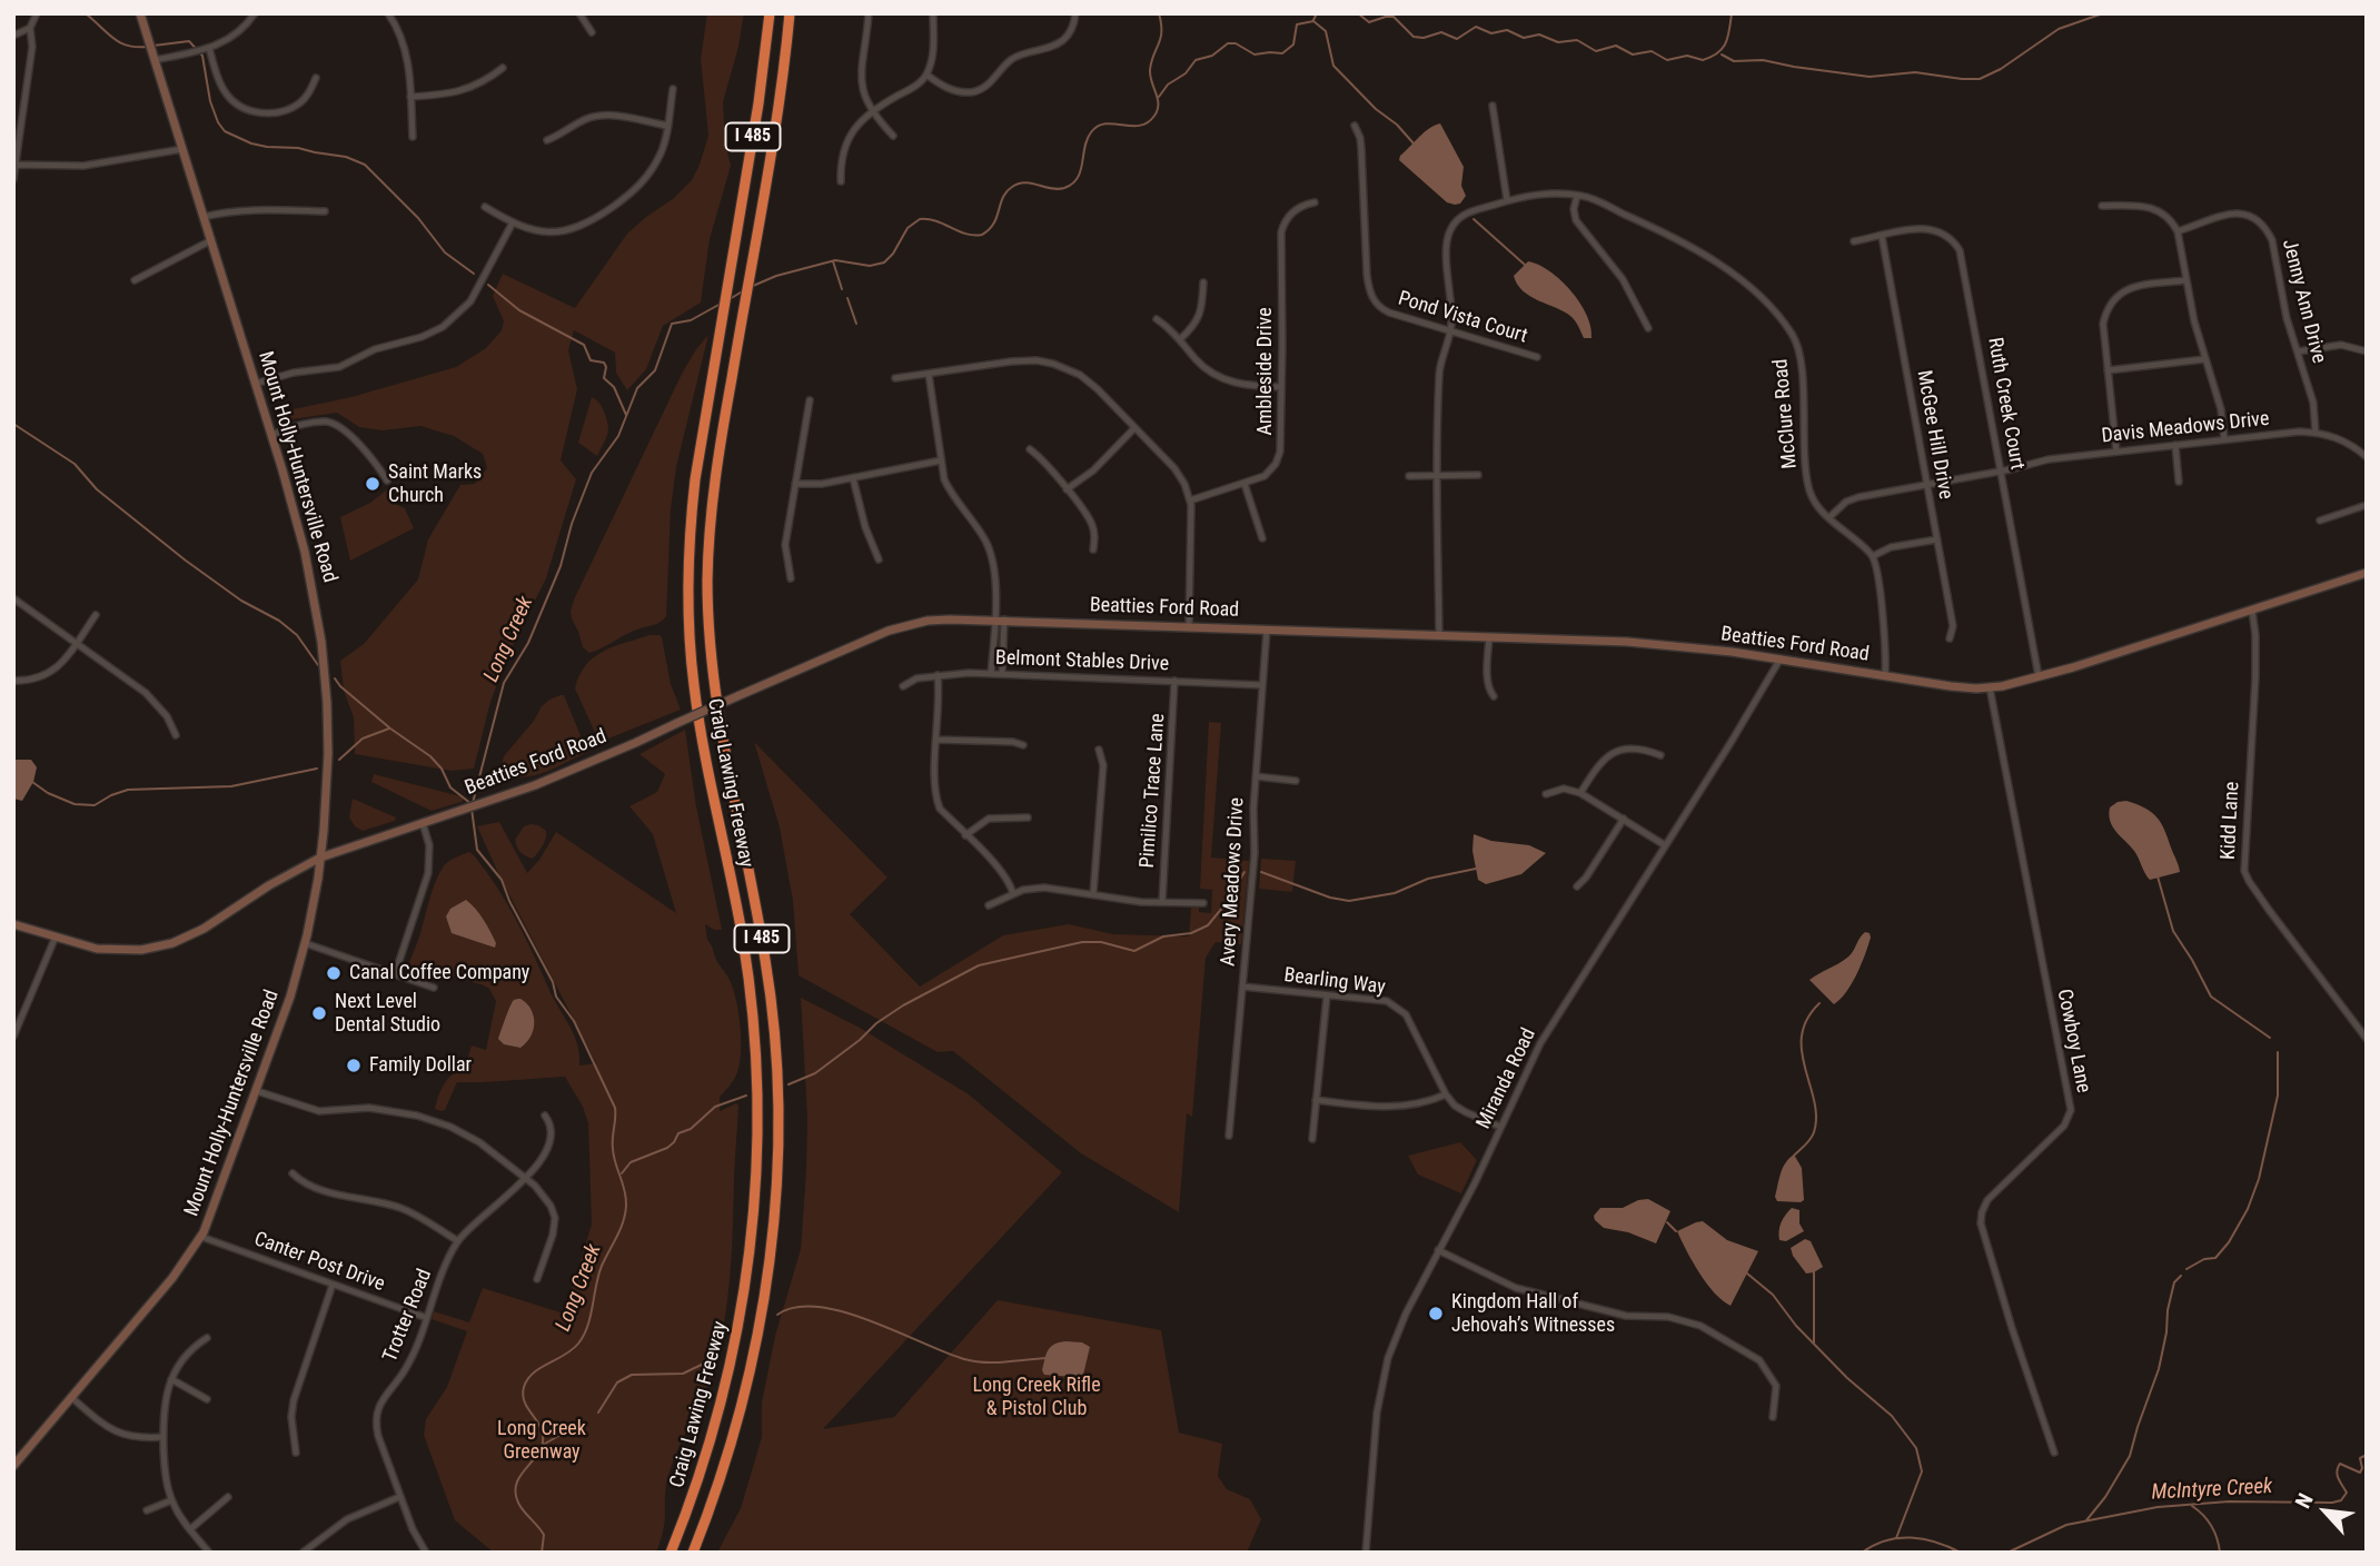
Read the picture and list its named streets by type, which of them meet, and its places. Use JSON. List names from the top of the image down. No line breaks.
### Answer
{"streets":{"highway":["I 485","Craig Lawing Freeway"],"main road":["Mount Holly-Huntersville Road","Beatties Ford Road"],"street":["Jenny Ann Drive","Pond Vista Court","Ambleside Drive","Ruth Creek Court","McClure Road","Davis Meadows Drive","McGee Hill Drive","Belmont Stables Drive","Pimilico Trace Lane","Kidd Lane","Avery Meadows Drive","Bearling Way","Cowboy Lane","Miranda Road","Canter Post Drive","Trotter Road"]},"crossings":[["Jenny Ann Drive","Davis Meadows Drive"],["Pond Vista Court","McClure Road"],["Ruth Creek Court","Davis Meadows Drive"],["Ruth Creek Court","McGee Hill Drive"],["Ruth Creek Court","Beatties Ford Road"],["McClure Road","Davis Meadows Drive"],["McClure Road","Beatties Ford Road"],["Davis Meadows Drive","McGee Hill Drive"],["Mount Holly-Huntersville Road","Beatties Ford Road"],["Mount Holly-Huntersville Road","Canter Post Drive"],["Beatties Ford Road","Kidd Lane"],["Beatties Ford Road","Avery Meadows Drive"],["Beatties Ford Road","Cowboy Lane"],["Beatties Ford Road","Miranda Road"],["Belmont Stables Drive","Pimilico Trace Lane"],["Belmont Stables Drive","Avery Meadows Drive"],["Avery Meadows Drive","Bearling Way"],["Bearling Way","Miranda Road"],["Canter Post Drive","Trotter Road"]],"water":["Long Creek","McIntyre Creek"],"parks":["Long Creek Rifle & Pistol Club","Long Creek Greenway"],"places":["Saint Marks Church","Canal Coffee Company","Next Level Dental Studio","Family Dollar","Kingdom Hall of Jehovah’s Witnesses"],"north":"top left"}
